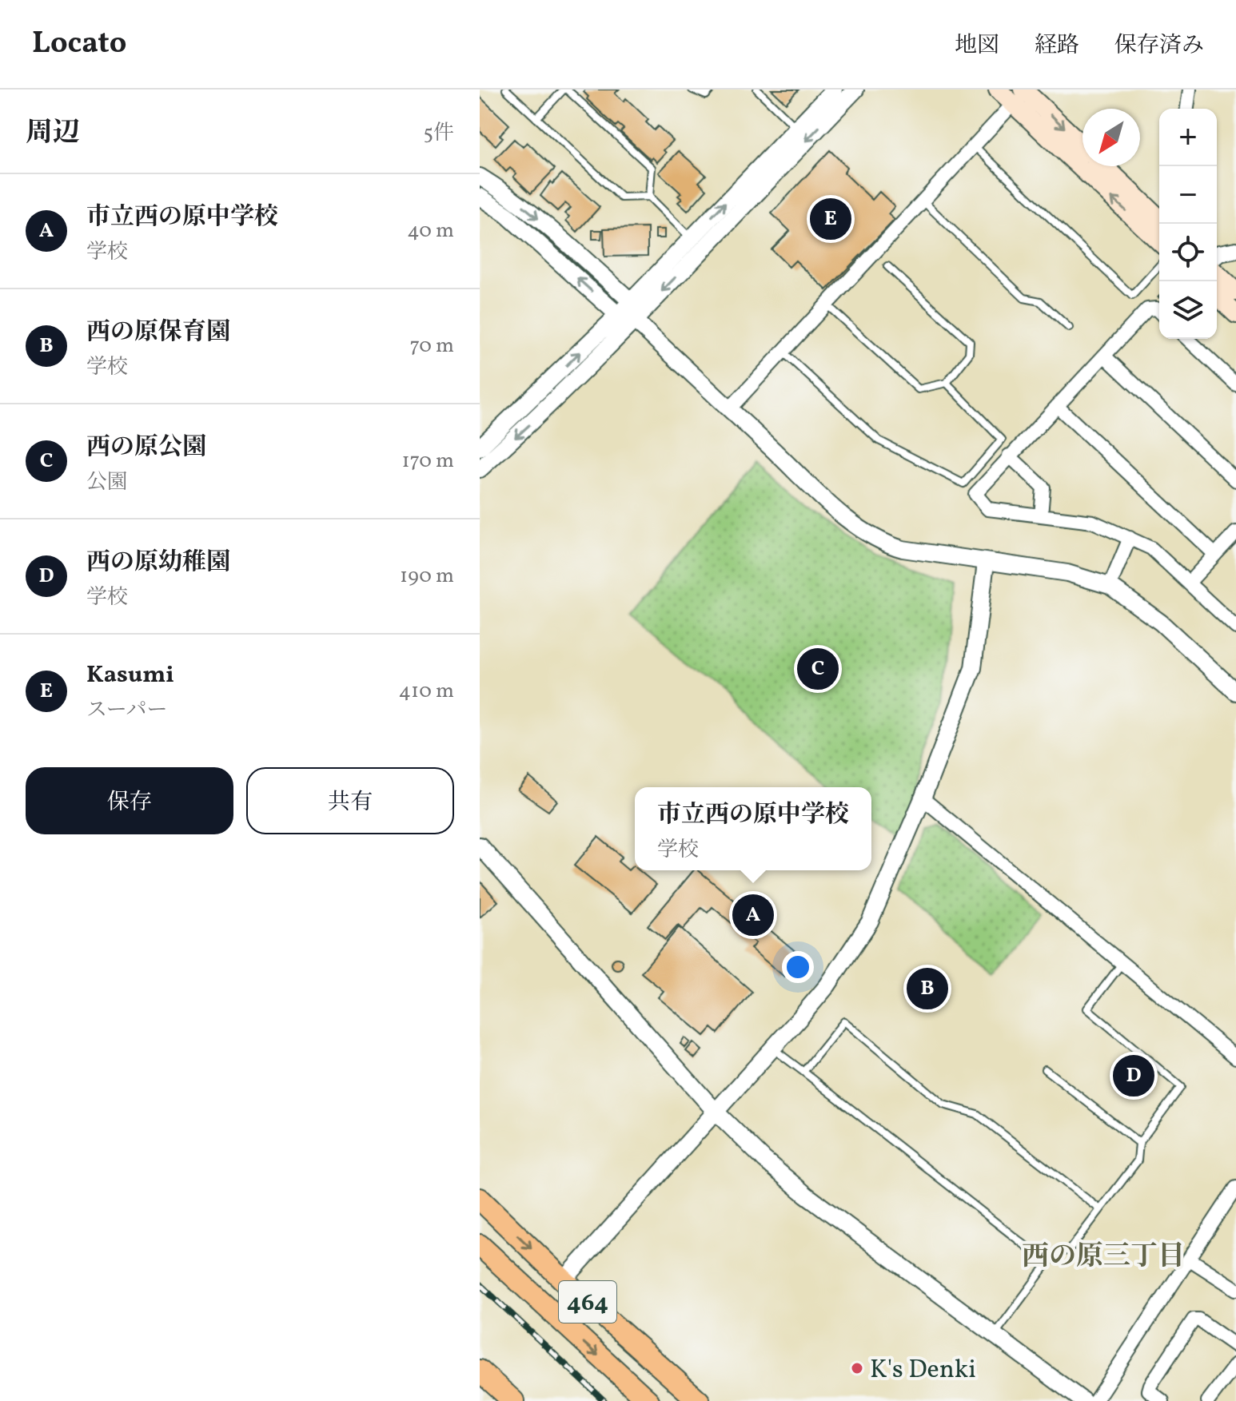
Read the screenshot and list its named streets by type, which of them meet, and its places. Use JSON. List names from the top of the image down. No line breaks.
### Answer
{"streets":{"highway":["464"]},"districts":["西の原三丁目"],"places":["K's Denki"],"north":"bottom left","page":{"header":"Locato","nav":["地図","経路","保存済み"],"heading":["周辺","5件"],"map_buttons":["+","−"],"list":[{"mark":"A","name":"市立西の原中学校","note":"学校","value":"40 m"},{"mark":"B","name":"西の原保育園","note":"学校","value":"70 m"},{"mark":"C","name":"西の原公園","note":"公園","value":"170 m"},{"mark":"D","name":"西の原幼稚園","note":"学校","value":"190 m"},{"mark":"E","name":"Kasumi","note":"スーパー","value":"410 m"}],"pins":["E","C","A","B","D"],"buttons":["保存","共有"],"popup":["市立西の原中学校","学校"]}}
